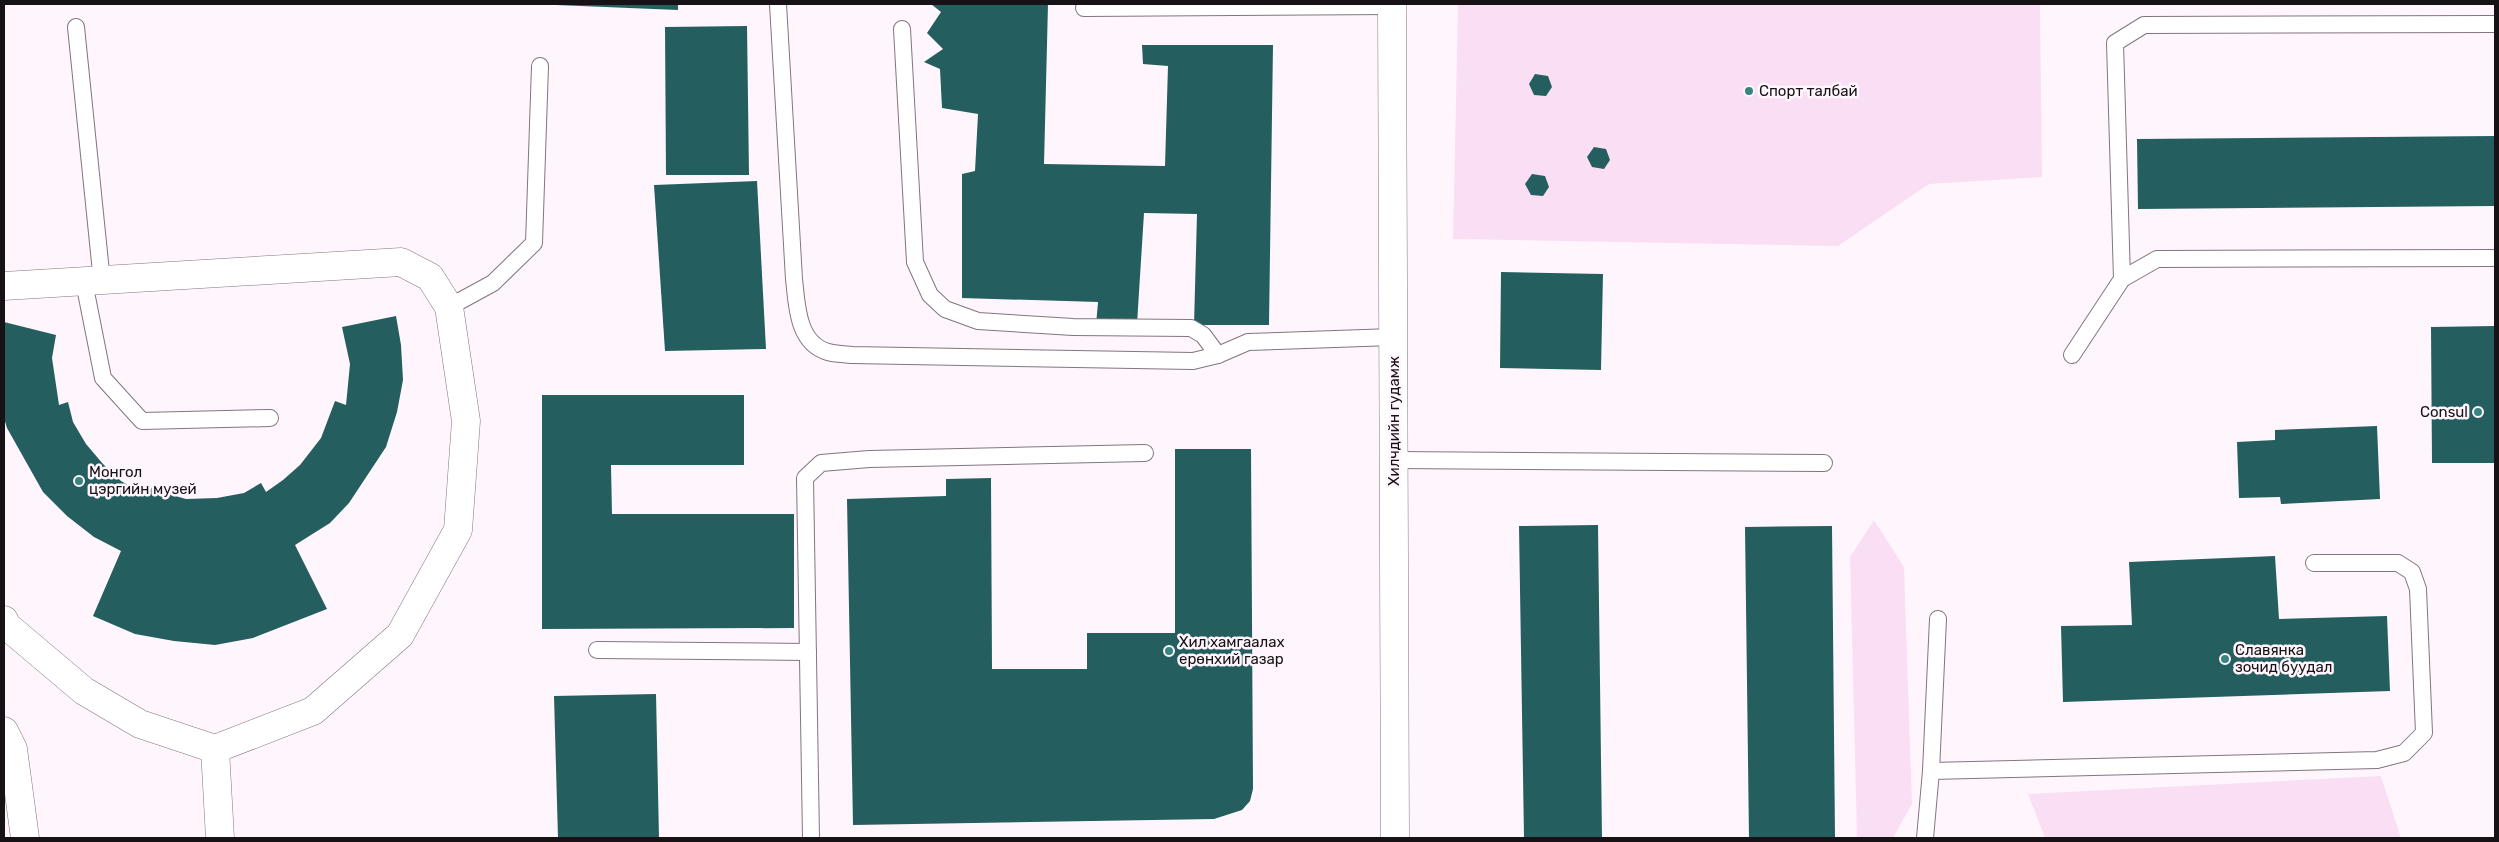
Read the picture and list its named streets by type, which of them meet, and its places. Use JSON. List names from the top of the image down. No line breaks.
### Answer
{"streets":{"street":["Хилчдийн гудамж"]},"places":["Спорт талбай","Consul","Монгол цэргийн музей","Хил хамгаалах ерөнхий газар","Славянка зочид буудал"]}
